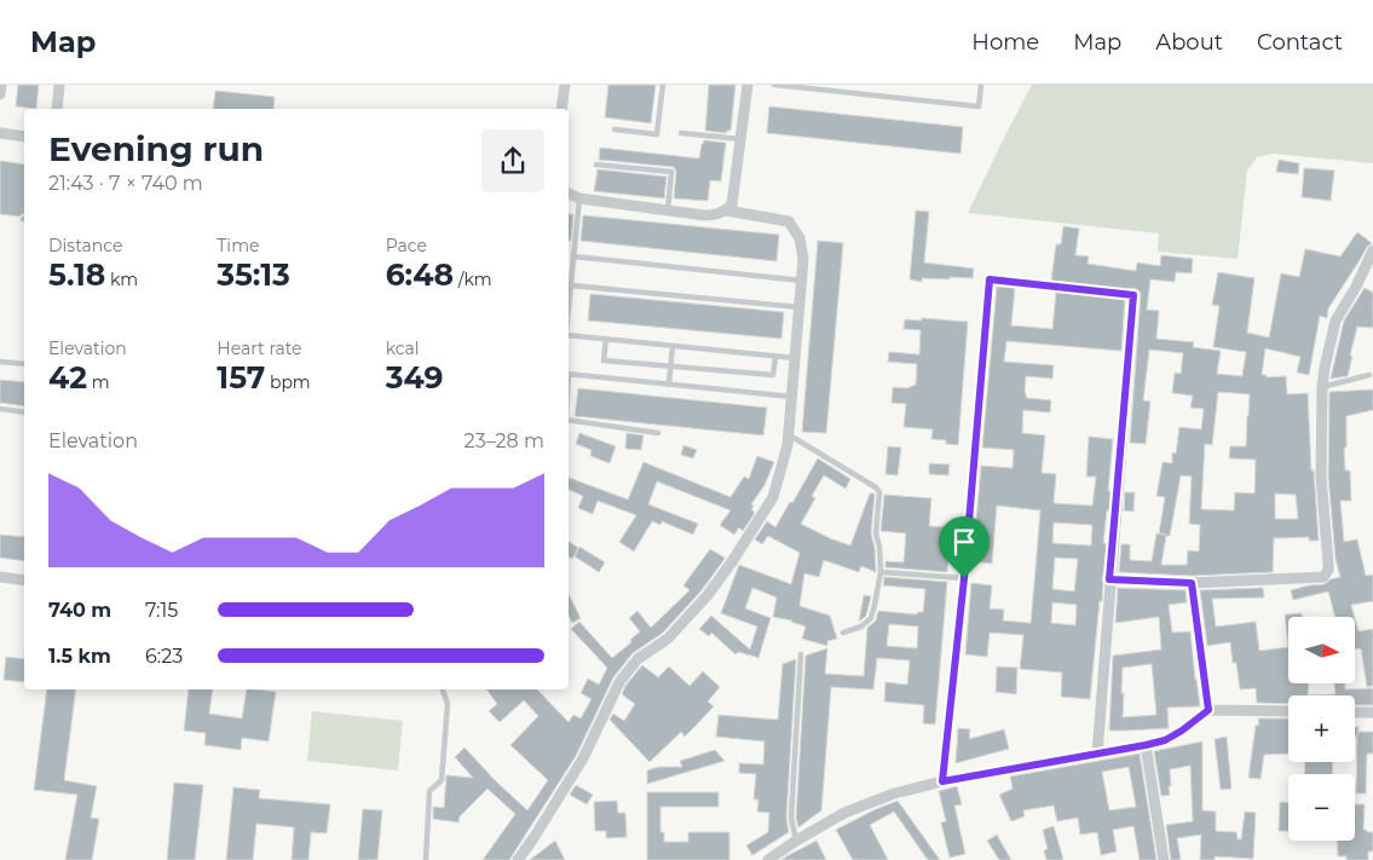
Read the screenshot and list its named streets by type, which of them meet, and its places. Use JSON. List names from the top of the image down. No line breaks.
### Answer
{"north":"right","page":{"header":"Map","nav":["Home","Map","About","Contact"],"heading":["Evening run","21:43 · 7 × 740 m"],"stats":[["Distance","5.18 km"],["Time","35:13"],["Pace","6:48 /km"],["Elevation","42 m"],["Heart rate","157 bpm"],["kcal","349"]],"chart":["Elevation","23–28 m"],"list":[{"name":"740 m","note":"7:15"},{"name":"1.5 km","note":"6:23"}],"map_buttons":["+","−"]}}
